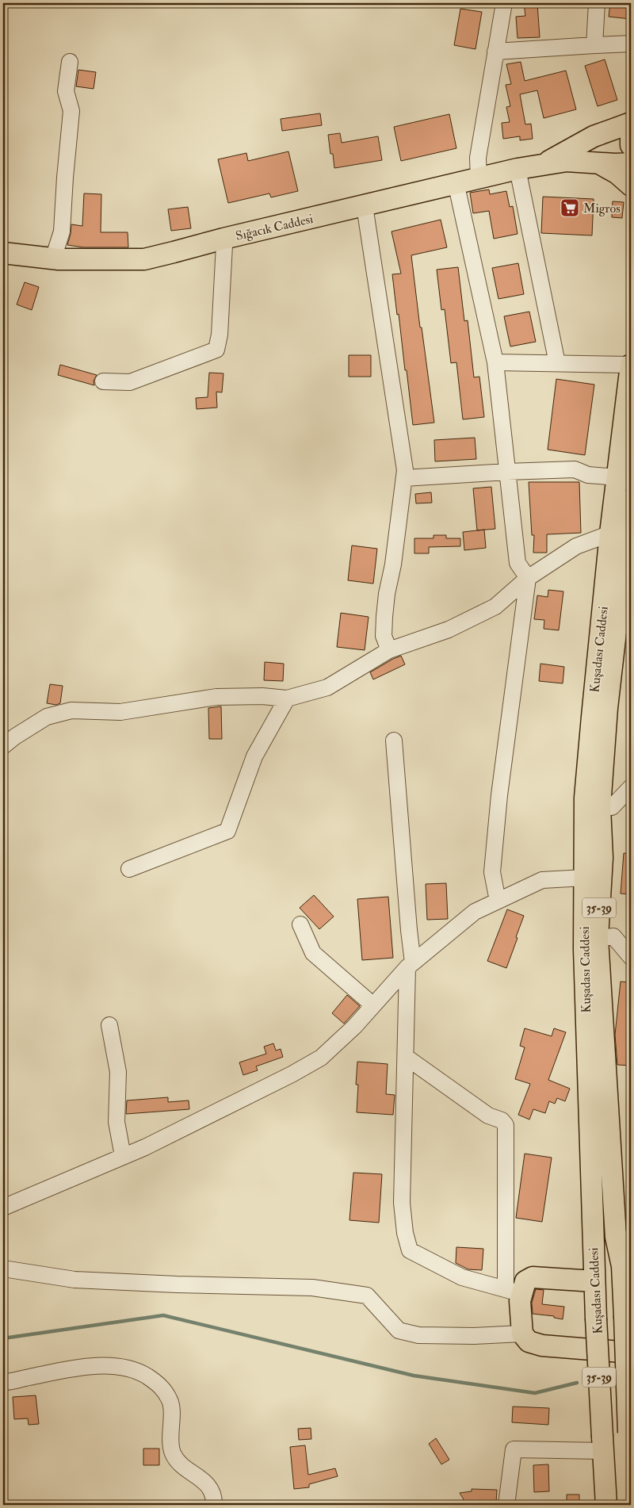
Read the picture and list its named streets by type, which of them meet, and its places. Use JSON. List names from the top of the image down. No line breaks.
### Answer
{"streets":{"main road":["Sığacık Caddesi","Kuşadası Caddesi","35-39"]},"places":{"supermarket":["Migros"]}}
